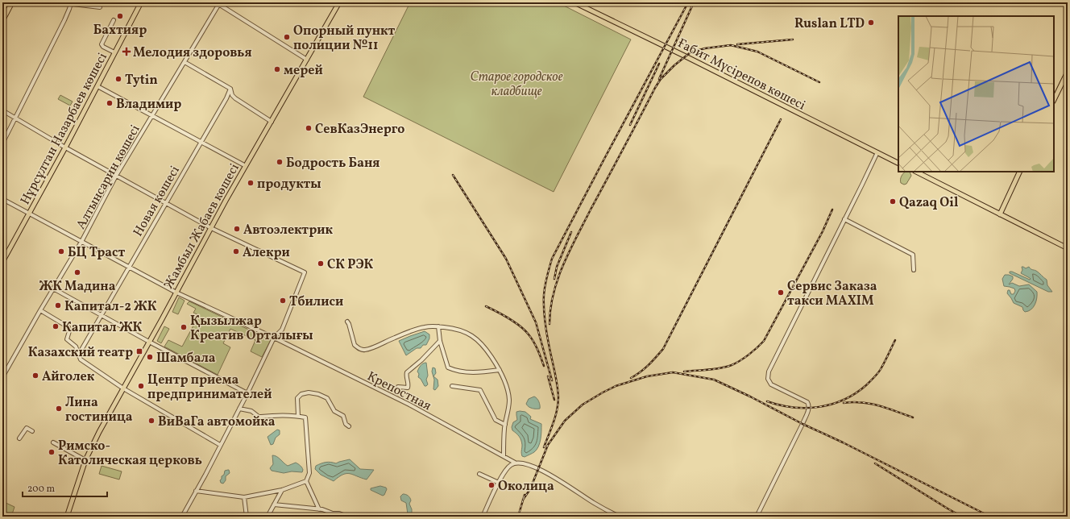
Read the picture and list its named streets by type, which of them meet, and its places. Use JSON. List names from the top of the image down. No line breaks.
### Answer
{"streets":{"main road":["Ғабит Мүсірепов көшесі","Нұрсұлтан Назарбаев көшесі","Жамбыл Жабаев көшесі"],"street":["Алтынсарин көшесі","Новая көшесі","Крепостная"]},"crossings":[["Нұрсұлтан Назарбаев көшесі","Крепостная"],["Алтынсарин көшесі","Крепостная"],["Новая көшесі","Крепостная"],["Жамбыл Жабаев көшесі","Крепостная"]],"parks":["Старое городское кладбище"],"places":{"other":["Бахтияр","Ruslan LTD","Опорный пункт полиции №11","мерей","Tytin","Владимир","СевКазЭнерго","Бодрость Баня","продукты","Qazaq Oil","Автоэлектрик","БЦ Траст","Алекри","СК РЭК","ЖК Мадина","Сервис Заказа такси MAXIM","Тбилиси","Капитал-2 ЖК","Капитал ЖК","Қызылжар Креатив Орталығы","Шамбала","Айголек","Центр приема предпринимателей","Лина гостиница","ВиВаГа автомойка","Римско- Католическая церковь","Околица"],"health":["Мелодия здоровья"],"transit":["Казахский театр"]},"scale_bar":"200 m"}
